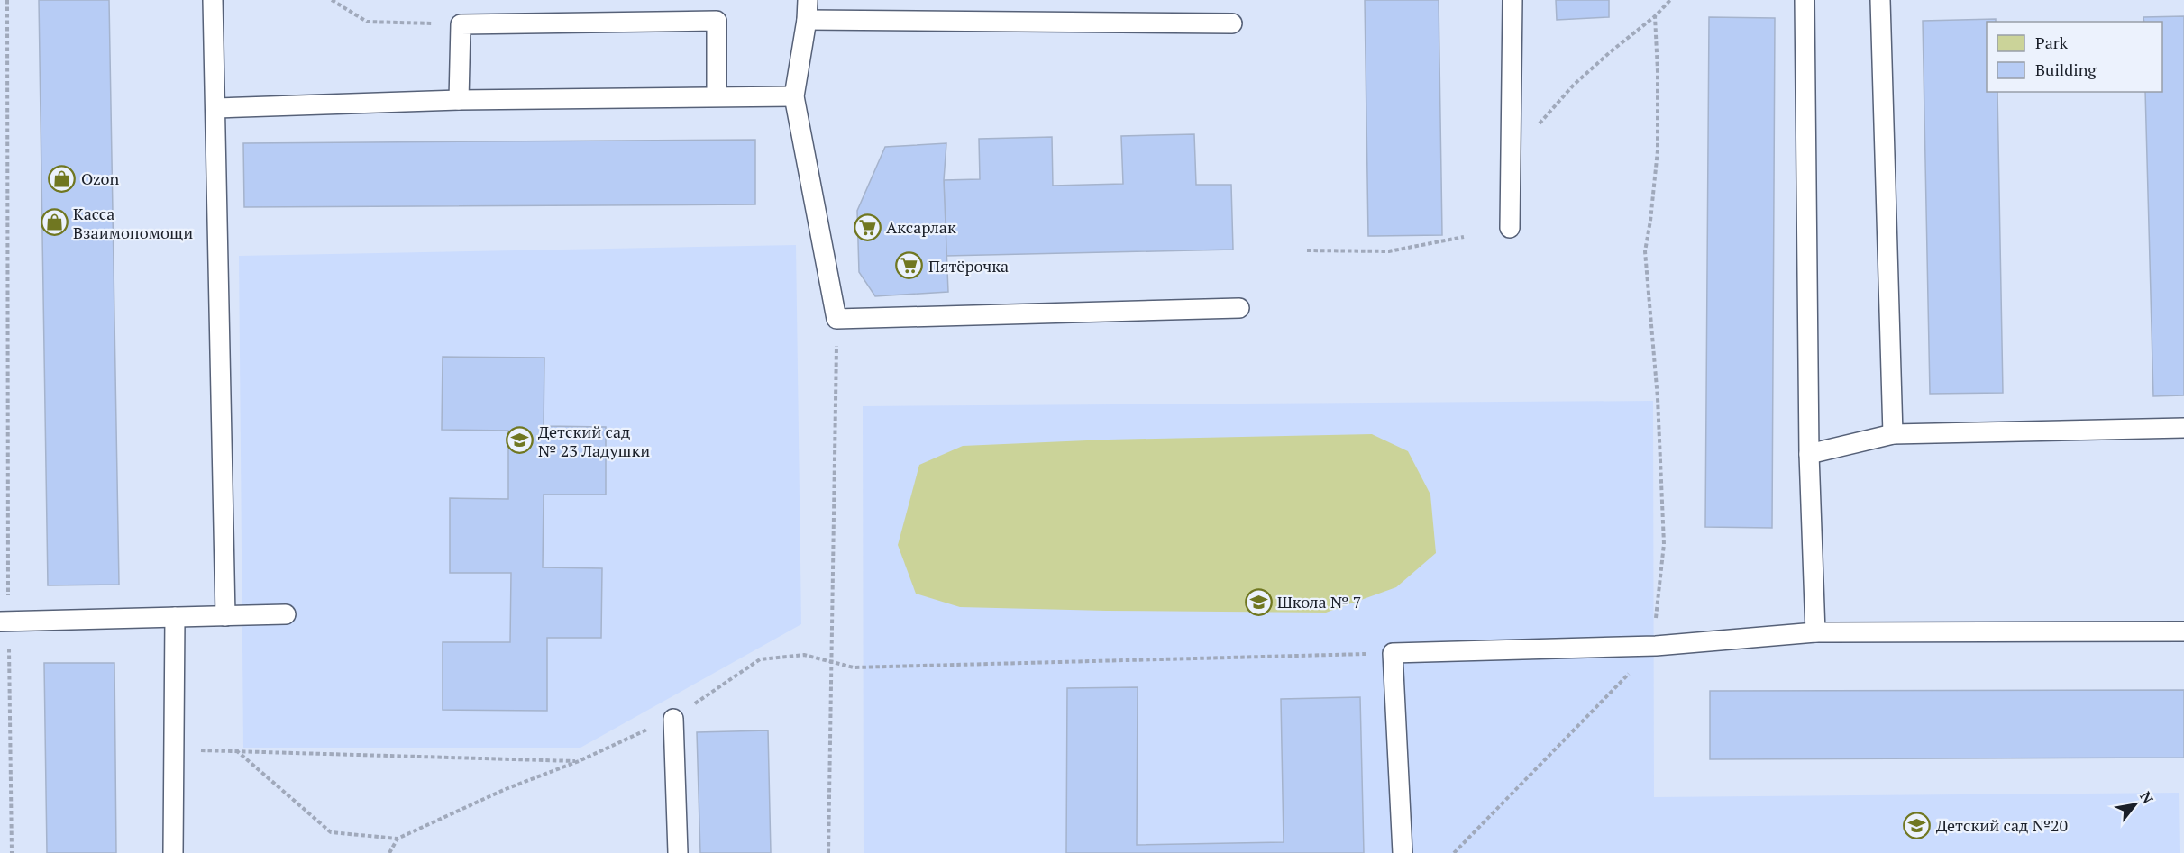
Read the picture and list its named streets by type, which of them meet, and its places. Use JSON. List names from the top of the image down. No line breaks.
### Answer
{"places":{"shop":["Ozon","Касса Взаимопомощи"],"supermarket":["Аксарлак","Пятёрочка"],"school or university":["Детский сад № 23 Ладушки","Школа № 7","Детский сад №20"]},"legend":["Park","Building"],"north":"top right"}
